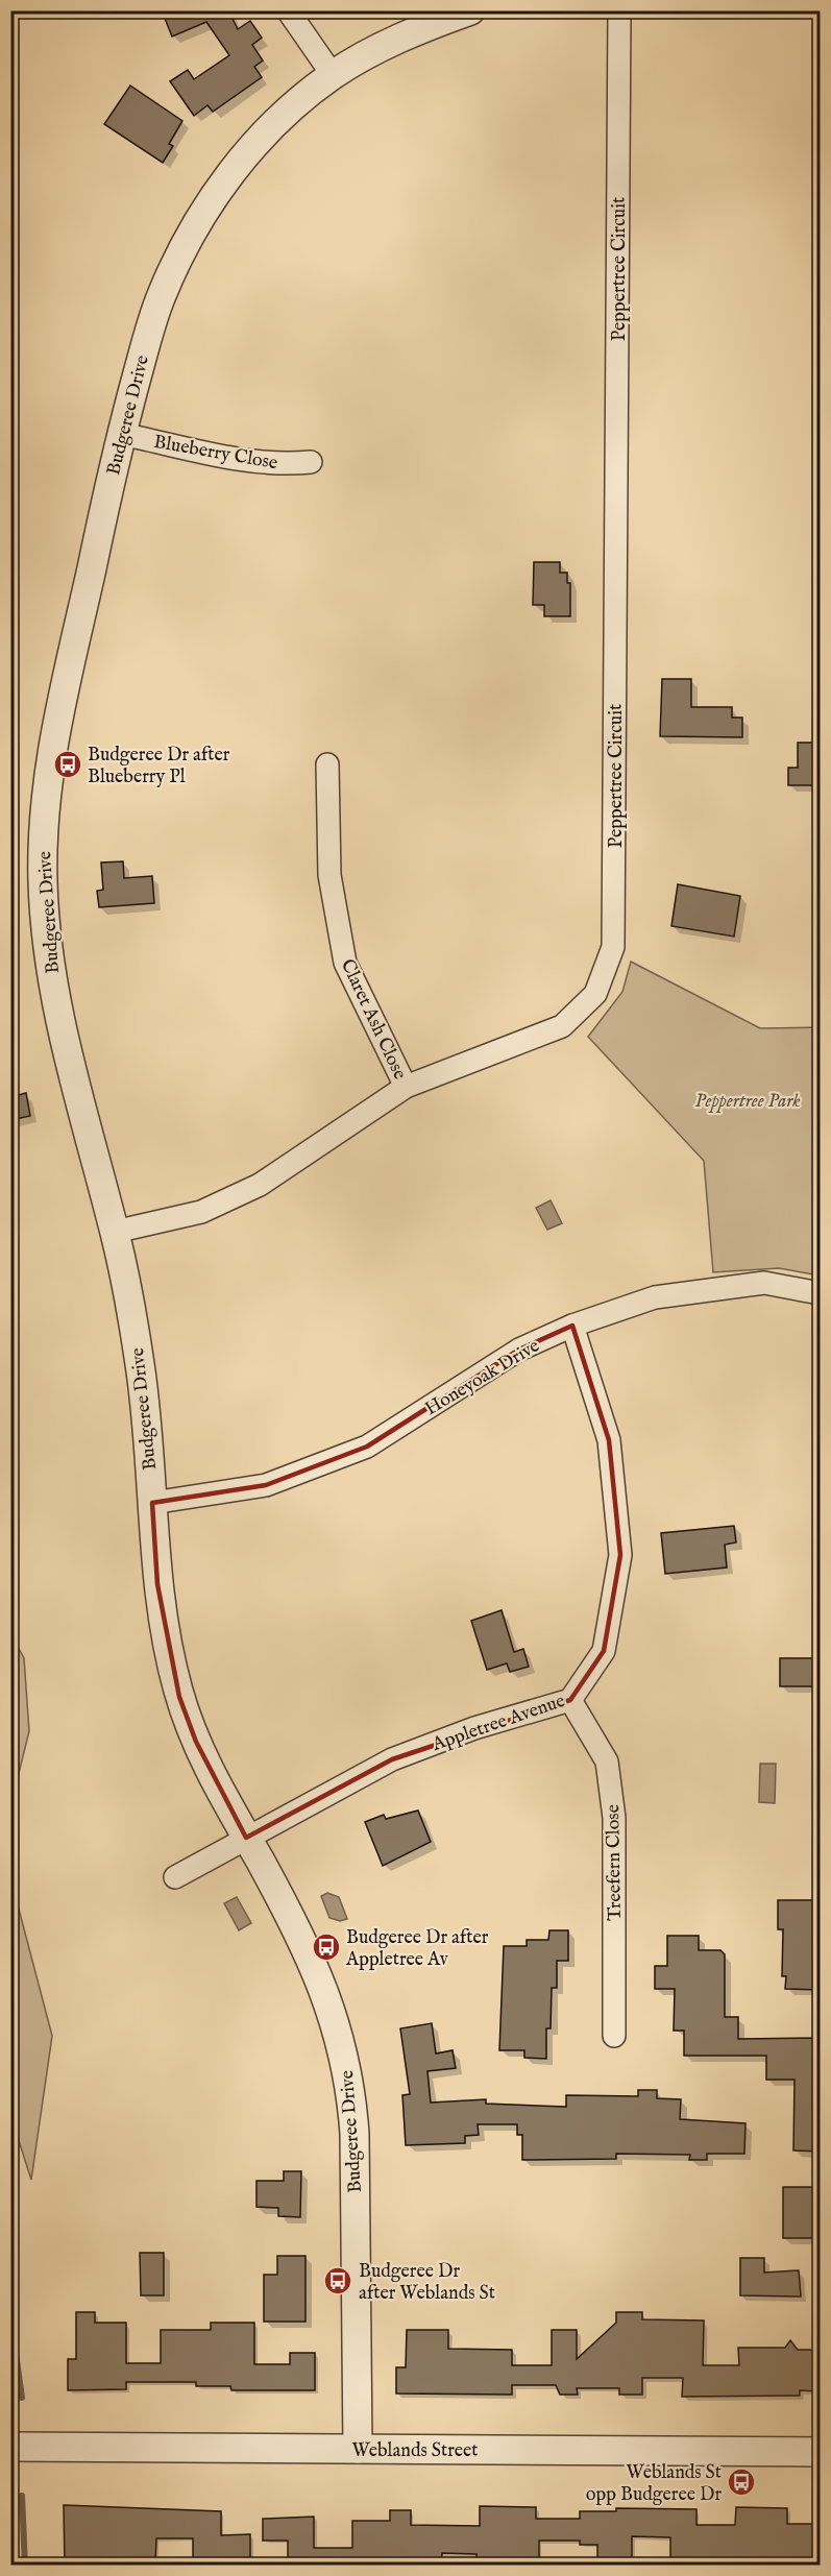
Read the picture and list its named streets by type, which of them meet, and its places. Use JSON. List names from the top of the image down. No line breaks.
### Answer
{"streets":{"street":["Peppertree Circuit","Budgeree Drive","Blueberry Close","Claret Ash Close","Honeyoak Drive","Appletree Avenue","Treefern Close","Weblands Street"]},"crossings":[["Peppertree Circuit","Budgeree Drive"],["Peppertree Circuit","Claret Ash Close"],["Budgeree Drive","Blueberry Close"],["Budgeree Drive","Honeyoak Drive"],["Budgeree Drive","Appletree Avenue"],["Budgeree Drive","Weblands Street"],["Honeyoak Drive","Appletree Avenue"],["Appletree Avenue","Treefern Close"]],"parks":["Peppertree Park"],"places":{"bus stop":["Budgeree Dr after Blueberry Pl","Budgeree Dr after Appletree Av","Budgeree Dr after Weblands St","Weblands St opp Budgeree Dr"]}}
